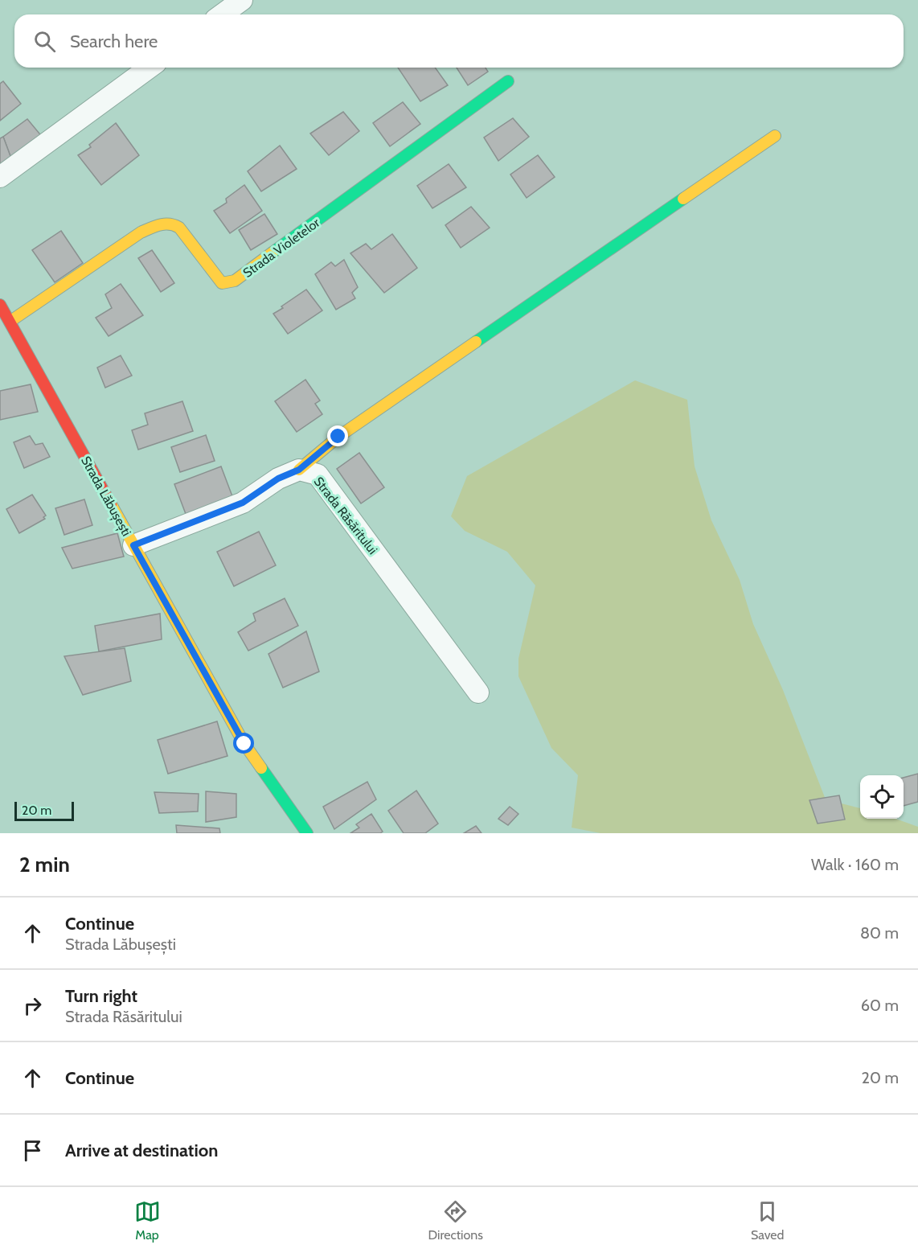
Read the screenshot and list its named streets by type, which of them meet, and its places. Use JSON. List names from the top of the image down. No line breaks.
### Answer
{"streets":{"street":["Strada Violetelor","Strada Lăbușești","Strada Răsăritului"]},"crossings":[["Strada Violetelor","Strada Lăbușești"],["Strada Lăbușești","Strada Răsăritului"]],"scale_bar":"20 m","page":{"search":"Search here","scale":"20 m","heading":["2 min","Walk · 160 m"],"list":[["Continue","Strada Lăbușești","80 m"],["Turn right","Strada Răsăritului","60 m"],["Continue","20 m"],"Arrive at destination"],"nav":["Map","Directions","Saved"]}}
